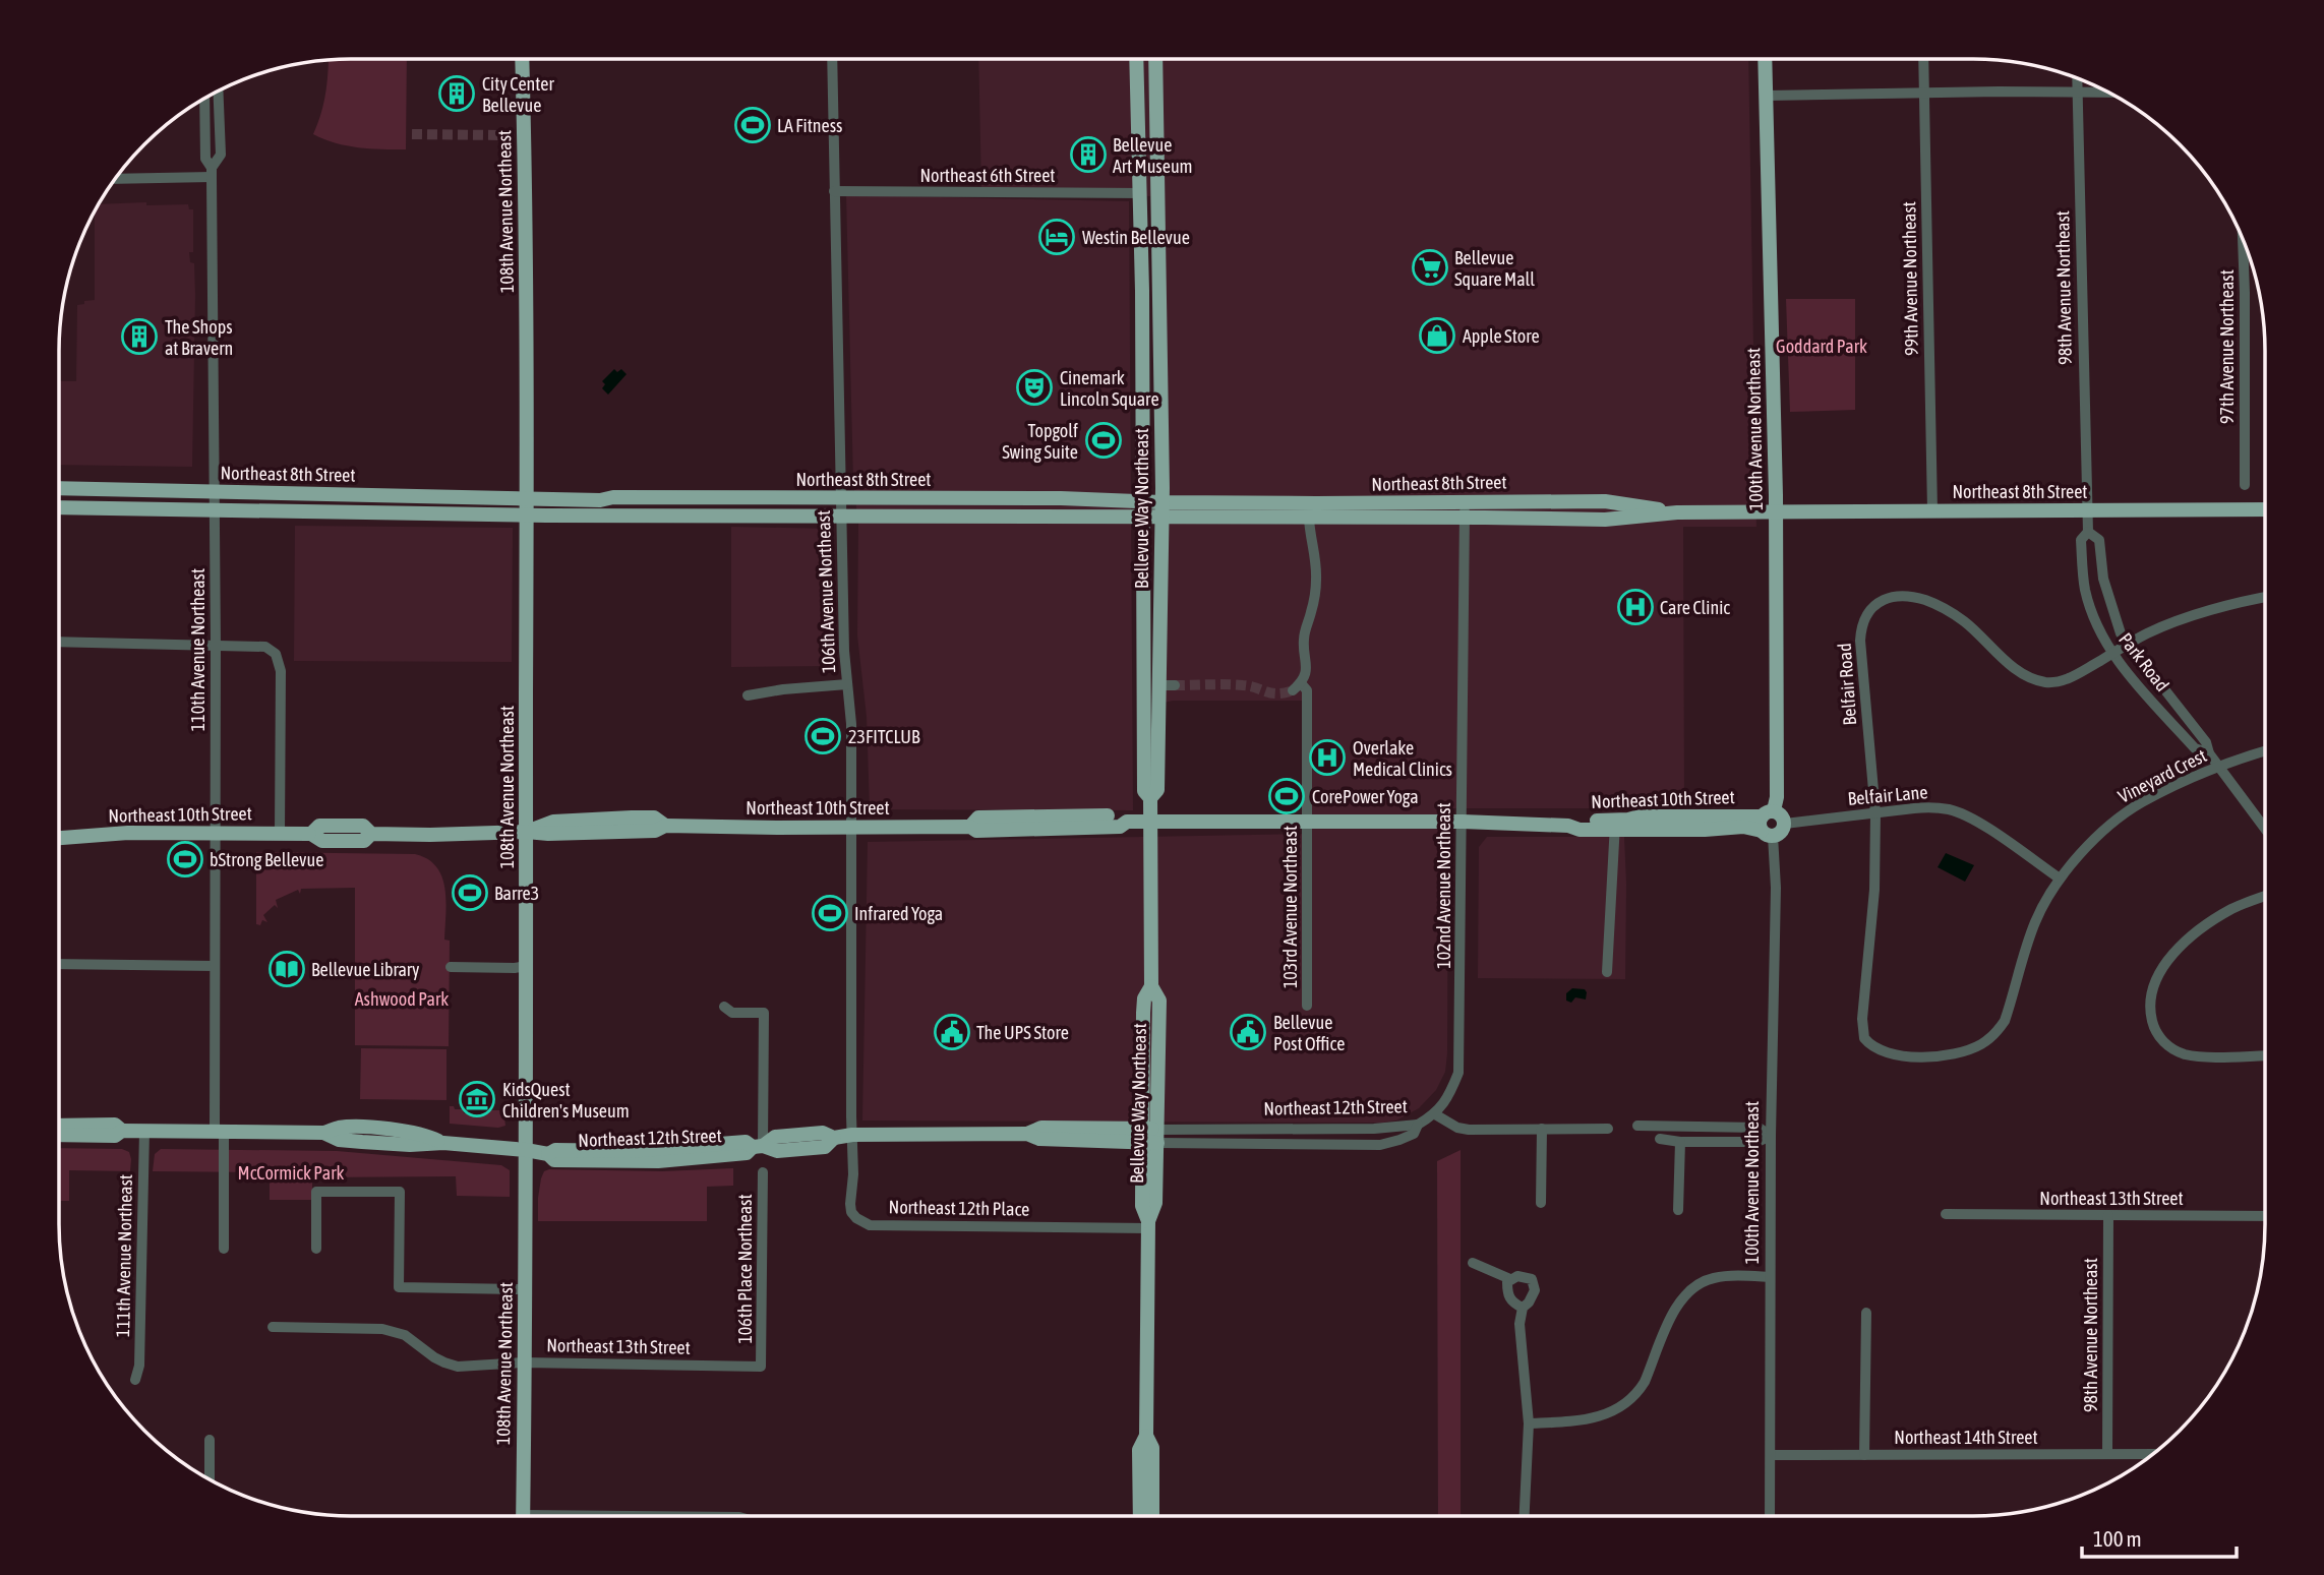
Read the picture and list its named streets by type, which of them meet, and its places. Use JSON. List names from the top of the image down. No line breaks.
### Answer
{"streets":{"main road":["108th Avenue Northeast","100th Avenue Northeast","Northeast 8th Street","Bellevue Way Northeast","Northeast 10th Street","Northeast 12th Street"],"street":["Northeast 6th Street","99th Avenue Northeast","98th Avenue Northeast","97th Avenue Northeast","106th Avenue Northeast","110th Avenue Northeast","Park Road","Belfair Road","Vineyard Crest","Belfair Lane","102nd Avenue Northeast","103rd Avenue Northeast","Northeast 13th Street","Northeast 12th Place","111th Avenue Northeast","106th Place Northeast","Northeast 14th Street"]},"crossings":[["Northeast 6th Street","Bellevue Way Northeast"],["Northeast 6th Street","106th Avenue Northeast"],["108th Avenue Northeast","Northeast 8th Street"],["108th Avenue Northeast","Northeast 10th Street"],["108th Avenue Northeast","Northeast 12th Street"],["108th Avenue Northeast","Northeast 13th Street"],["99th Avenue Northeast","Northeast 8th Street"],["98th Avenue Northeast","Northeast 8th Street"],["98th Avenue Northeast","Park Road"],["98th Avenue Northeast","Northeast 13th Street"],["98th Avenue Northeast","Northeast 14th Street"],["100th Avenue Northeast","Northeast 8th Street"],["100th Avenue Northeast","Northeast 10th Street"],["100th Avenue Northeast","Northeast 14th Street"],["Northeast 8th Street","Bellevue Way Northeast"],["Northeast 8th Street","106th Avenue Northeast"],["Northeast 8th Street","110th Avenue Northeast"],["Northeast 8th Street","Park Road"],["Northeast 8th Street","102nd Avenue Northeast"],["Northeast 8th Street","103rd Avenue Northeast"],["Bellevue Way Northeast","Northeast 10th Street"],["Bellevue Way Northeast","Northeast 12th Street"],["Bellevue Way Northeast","Northeast 12th Place"],["106th Avenue Northeast","Northeast 10th Street"],["106th Avenue Northeast","Northeast 12th Street"],["106th Avenue Northeast","Northeast 12th Place"],["110th Avenue Northeast","Northeast 10th Street"],["110th Avenue Northeast","Northeast 12th Street"],["Park Road","Belfair Road"],["Park Road","Vineyard Crest"],["Belfair Road","Vineyard Crest"],["Belfair Road","Belfair Lane"],["Vineyard Crest","Belfair Lane"],["Northeast 10th Street","102nd Avenue Northeast"],["Northeast 10th Street","103rd Avenue Northeast"],["102nd Avenue Northeast","Northeast 12th Street"],["Northeast 12th Street","Northeast 12th Place"],["Northeast 12th Street","111th Avenue Northeast"],["Northeast 13th Street","106th Place Northeast"]],"parks":["Goddard Park","Ashwood Park","McCormick Park"],"places":{"building":["City Center Bellevue","Bellevue Art Museum","The Shops at Bravern"],"sports":["LA Fitness","Topgolf Swing Suite","23FITCLUB","CorePower Yoga","bStrong Bellevue","Barre3","Infrared Yoga"],"hotel":["Westin Bellevue"],"supermarket":["Bellevue Square Mall"],"shop":["Apple Store"],"theatre":["Cinemark Lincoln Square"],"hospital":["Care Clinic","Overlake Medical Clinics"],"library":["Bellevue Library"],"public building":["The UPS Store","Bellevue Post Office"],"museum":["KidsQuest Children's Museum"]},"scale_bar":"100 m"}
